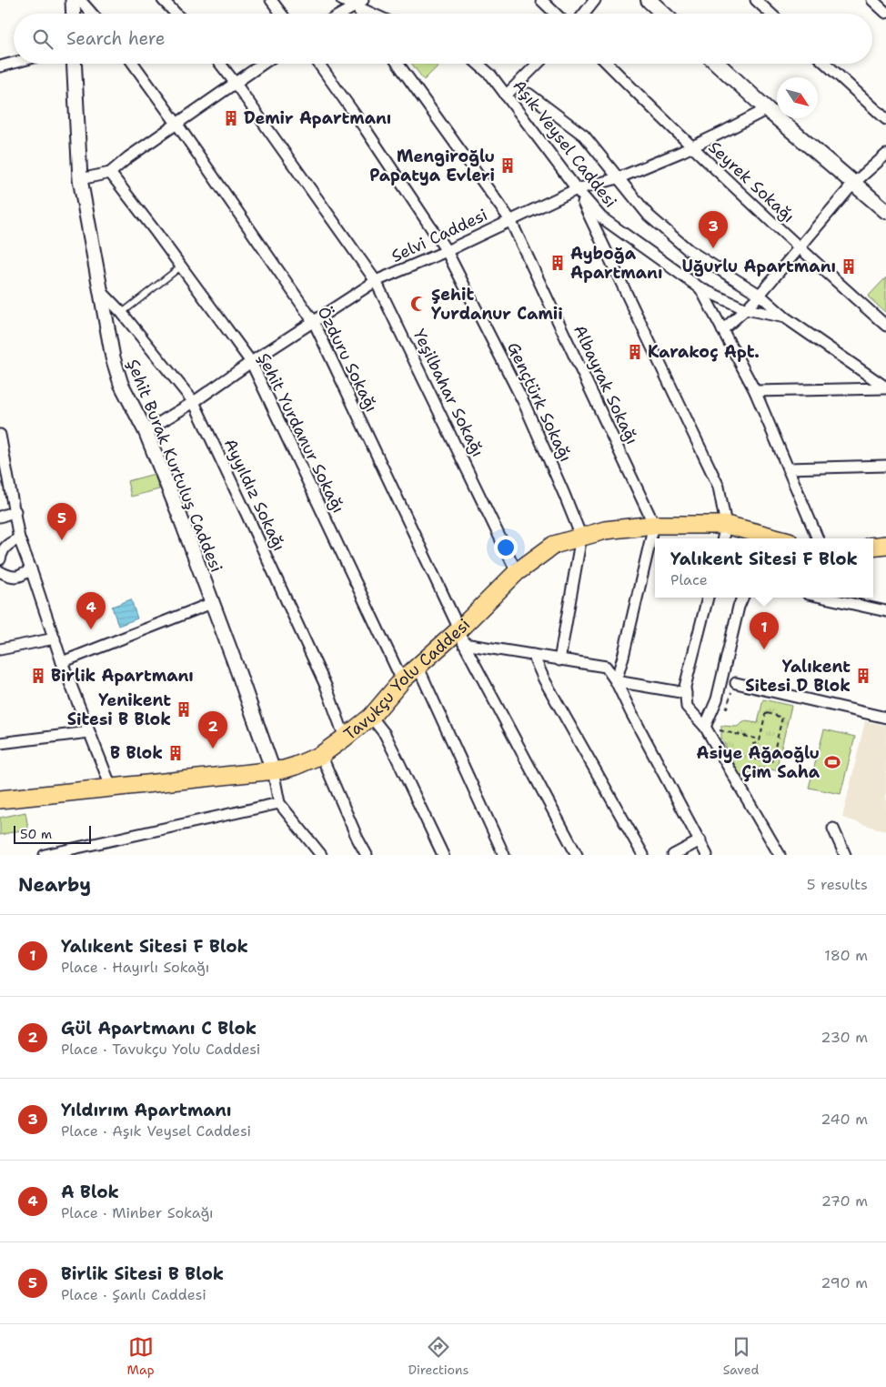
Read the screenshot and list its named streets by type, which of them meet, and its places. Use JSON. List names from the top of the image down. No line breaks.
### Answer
{"streets":{"main road":["Tavukçu Yolu Caddesi"],"street":["Aşık Veysel Caddesi","Seyrek Sokağı","Selvi Caddesi","Özduru Sokağı","Albayrak Sokağı","Yeşilbahar Sokağı","Gençtürk Sokağı","Şehit Yurdanur Sokağı","Şehit Burak Kurtuluş Caddesi","Ayyıldız Sokağı"]},"crossings":[["Aşık Veysel Caddesi","Selvi Caddesi"],["Seyrek Sokağı","Selvi Caddesi"],["Selvi Caddesi","Özduru Sokağı"],["Selvi Caddesi","Albayrak Sokağı"],["Selvi Caddesi","Yeşilbahar Sokağı"],["Selvi Caddesi","Gençtürk Sokağı"],["Selvi Caddesi","Şehit Yurdanur Sokağı"],["Selvi Caddesi","Şehit Burak Kurtuluş Caddesi"],["Selvi Caddesi","Ayyıldız Sokağı"],["Özduru Sokağı","Tavukçu Yolu Caddesi"],["Albayrak Sokağı","Tavukçu Yolu Caddesi"],["Yeşilbahar Sokağı","Tavukçu Yolu Caddesi"],["Gençtürk Sokağı","Tavukçu Yolu Caddesi"],["Şehit Yurdanur Sokağı","Tavukçu Yolu Caddesi"],["Şehit Burak Kurtuluş Caddesi","Ayyıldız Sokağı"],["Şehit Burak Kurtuluş Caddesi","Tavukçu Yolu Caddesi"],["Ayyıldız Sokağı","Tavukçu Yolu Caddesi"]],"places":{"building":["Demir Apartmanı","Mengiroğlu Papatya Evleri","Ayboğa Apartmanı","Uğurlu Apartmanı","Karakoç Apt.","Birlik Apartmanı","Yalıkent Sitesi D Blok","Yenikent Sitesi B Blok","B Blok"],"mosque":["Şehit Yurdanur Camii"],"sports":["Asiye Ağaoğlu Çim Saha"]},"scale_bar":"50 m","north":"bottom right","page":{"search":"Search here","pins":["3","5","4","1","2"],"popup":["Yalıkent Sitesi F Blok","Place"],"scale":"50 m","heading":["Nearby","5 results"],"list":[{"mark":"1","name":"Yalıkent Sitesi F Blok","note":"Place · Hayırlı Sokağı","value":"180 m"},{"mark":"2","name":"Gül Apartmanı C Blok","note":"Place · Tavukçu Yolu Caddesi","value":"230 m"},{"mark":"3","name":"Yıldırım Apartmanı","note":"Place · Aşık Veysel Caddesi","value":"240 m"},{"mark":"4","name":"A Blok","note":"Place · Minber Sokağı","value":"270 m"},{"mark":"5","name":"Birlik Sitesi B Blok","note":"Place · Şanlı Caddesi","value":"290 m"}],"nav":["Map","Directions","Saved"]}}
